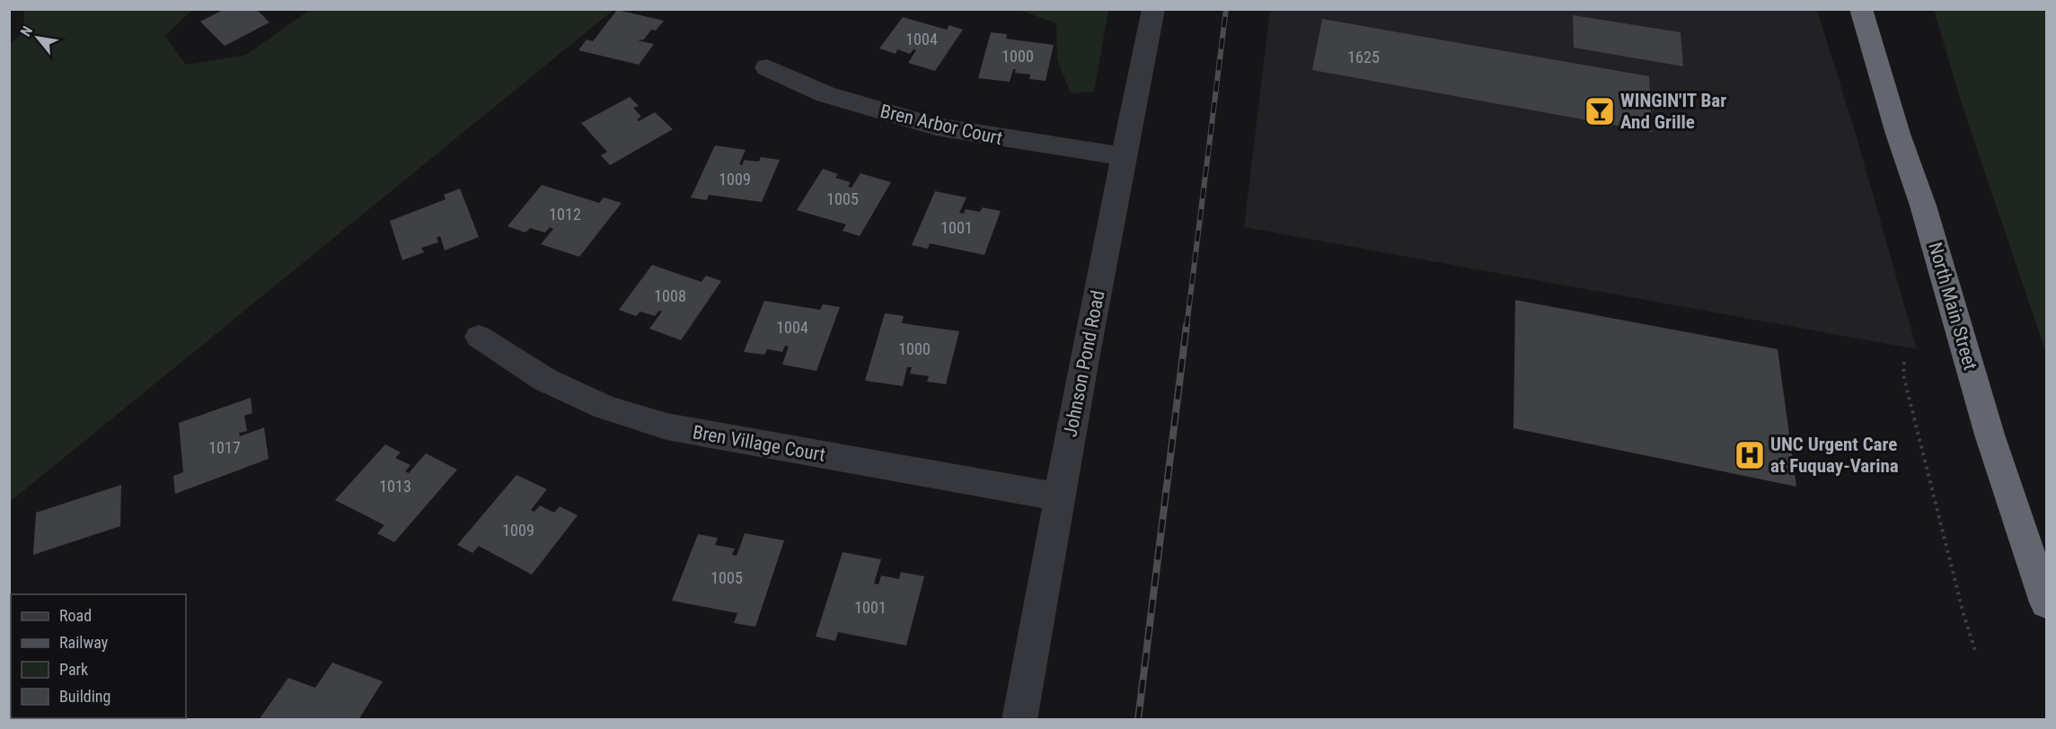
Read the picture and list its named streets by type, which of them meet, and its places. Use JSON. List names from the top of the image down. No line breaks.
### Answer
{"streets":{"highway":["North Main Street"],"street":["Bren Arbor Court","Johnson Pond Road","Bren Village Court"]},"crossings":[["Bren Arbor Court","Johnson Pond Road"],["Johnson Pond Road","Bren Village Court"]],"places":{"bar":["WINGIN'IT Bar And Grille"],"hospital":["UNC Urgent Care at Fuquay-Varina"]},"house_numbers":["1004","1000","1625","1009","1005","1012","1001","1008","1004","1000","1017","1013","1009","1005","1001"],"legend":["Road","Railway","Park","Building"],"north":"top left"}
